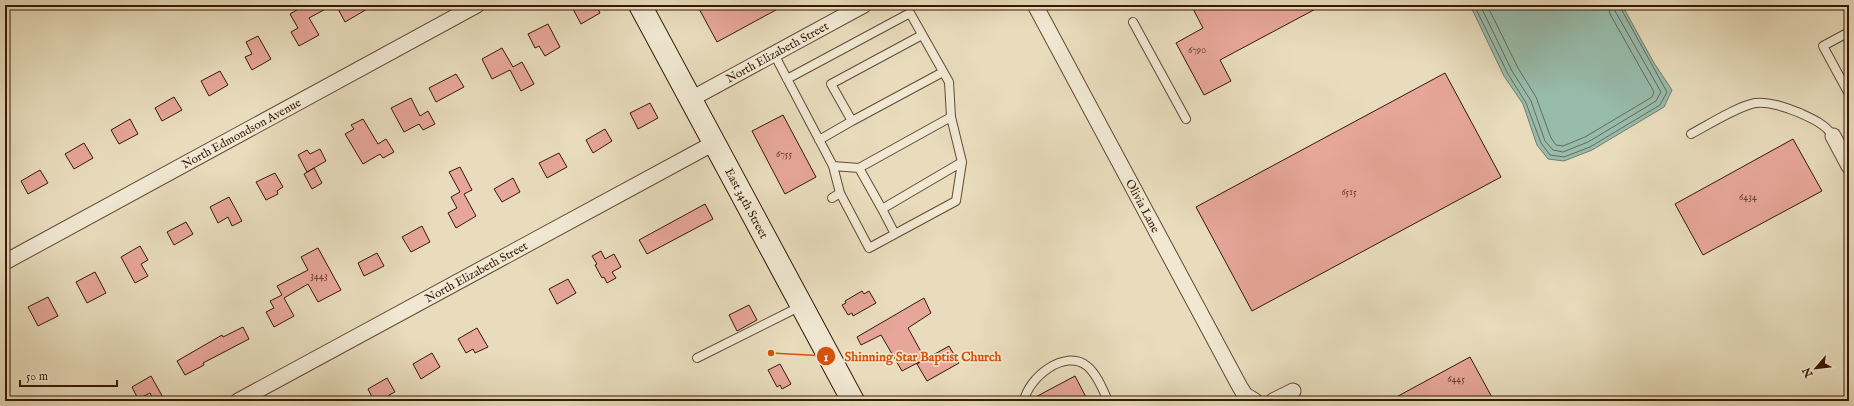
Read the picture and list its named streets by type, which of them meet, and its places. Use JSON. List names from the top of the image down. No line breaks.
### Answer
{"streets":{"main road":["East 34th Street"],"street":["North Elizabeth Street","North Edmondson Avenue","Olivia Lane"]},"crossings":[["North Elizabeth Street","East 34th Street"]],"places":["Shinning Star Baptist Church"],"house_numbers":["6790","6755","6515","6434","3443","6445"],"scale_bar":"50 m","north":"bottom left"}
